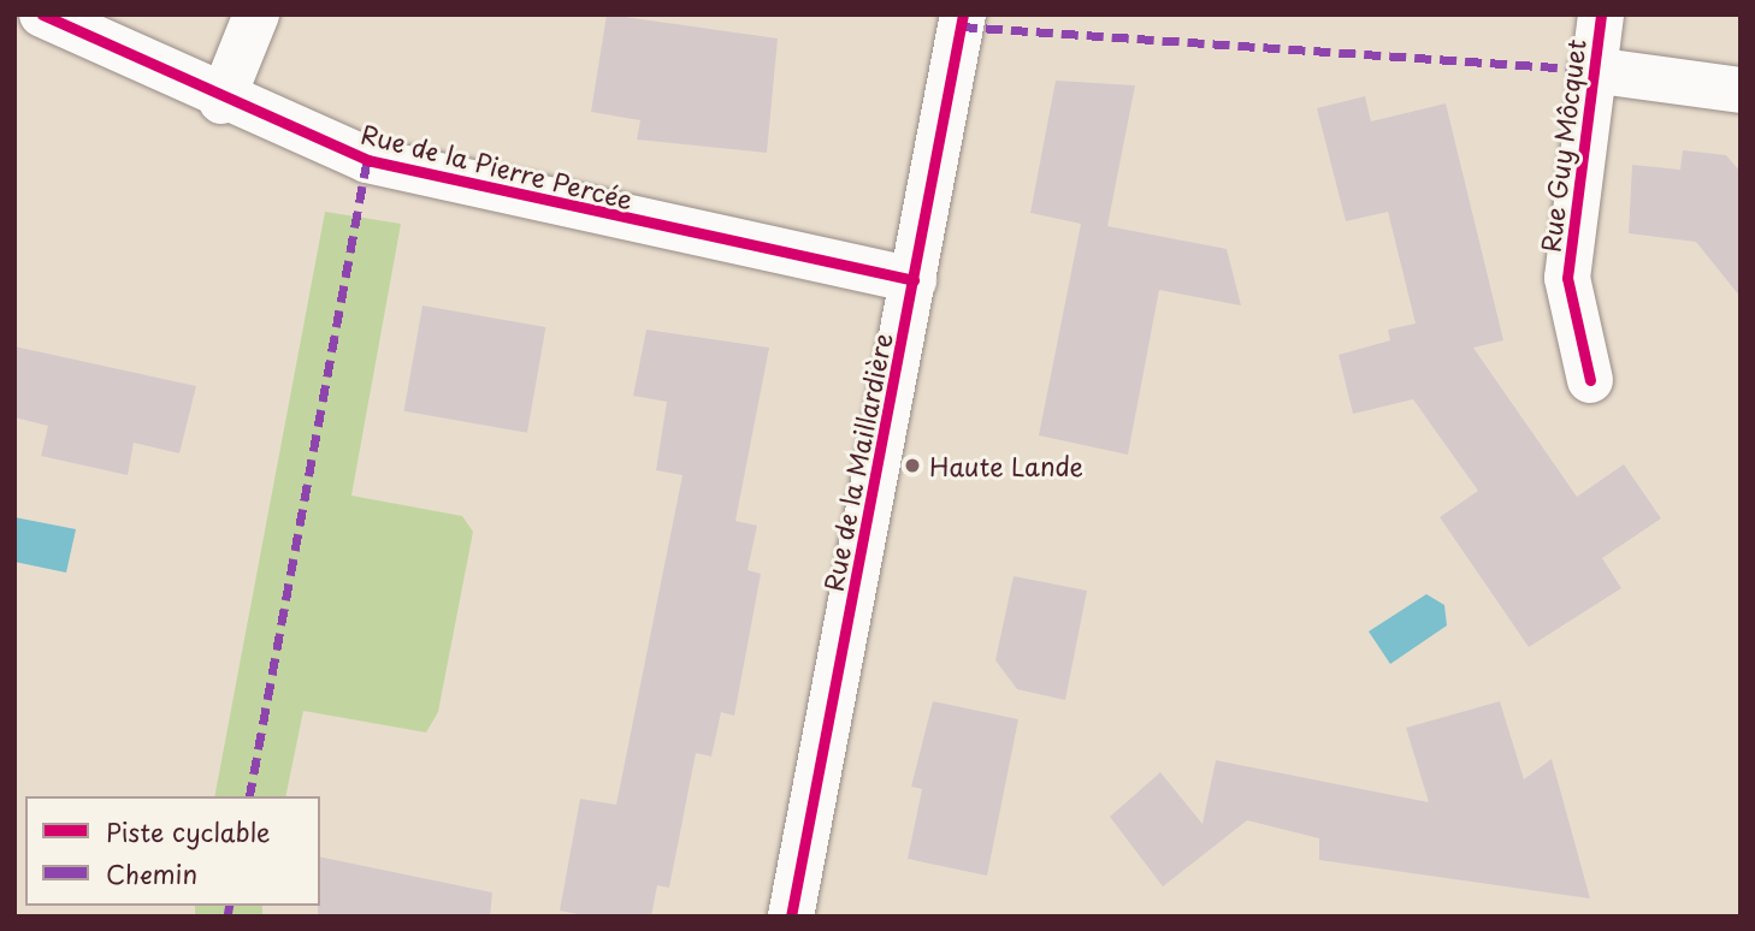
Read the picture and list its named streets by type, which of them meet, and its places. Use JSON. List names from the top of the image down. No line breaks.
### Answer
{"streets":{"street":["Rue Guy Môcquet","Rue de la Pierre Percée","Rue de la Maillardière"]},"crossings":[["Rue de la Pierre Percée","Rue de la Maillardière"]],"places":["Haute Lande"],"legend":["Piste cyclable","Chemin"]}
